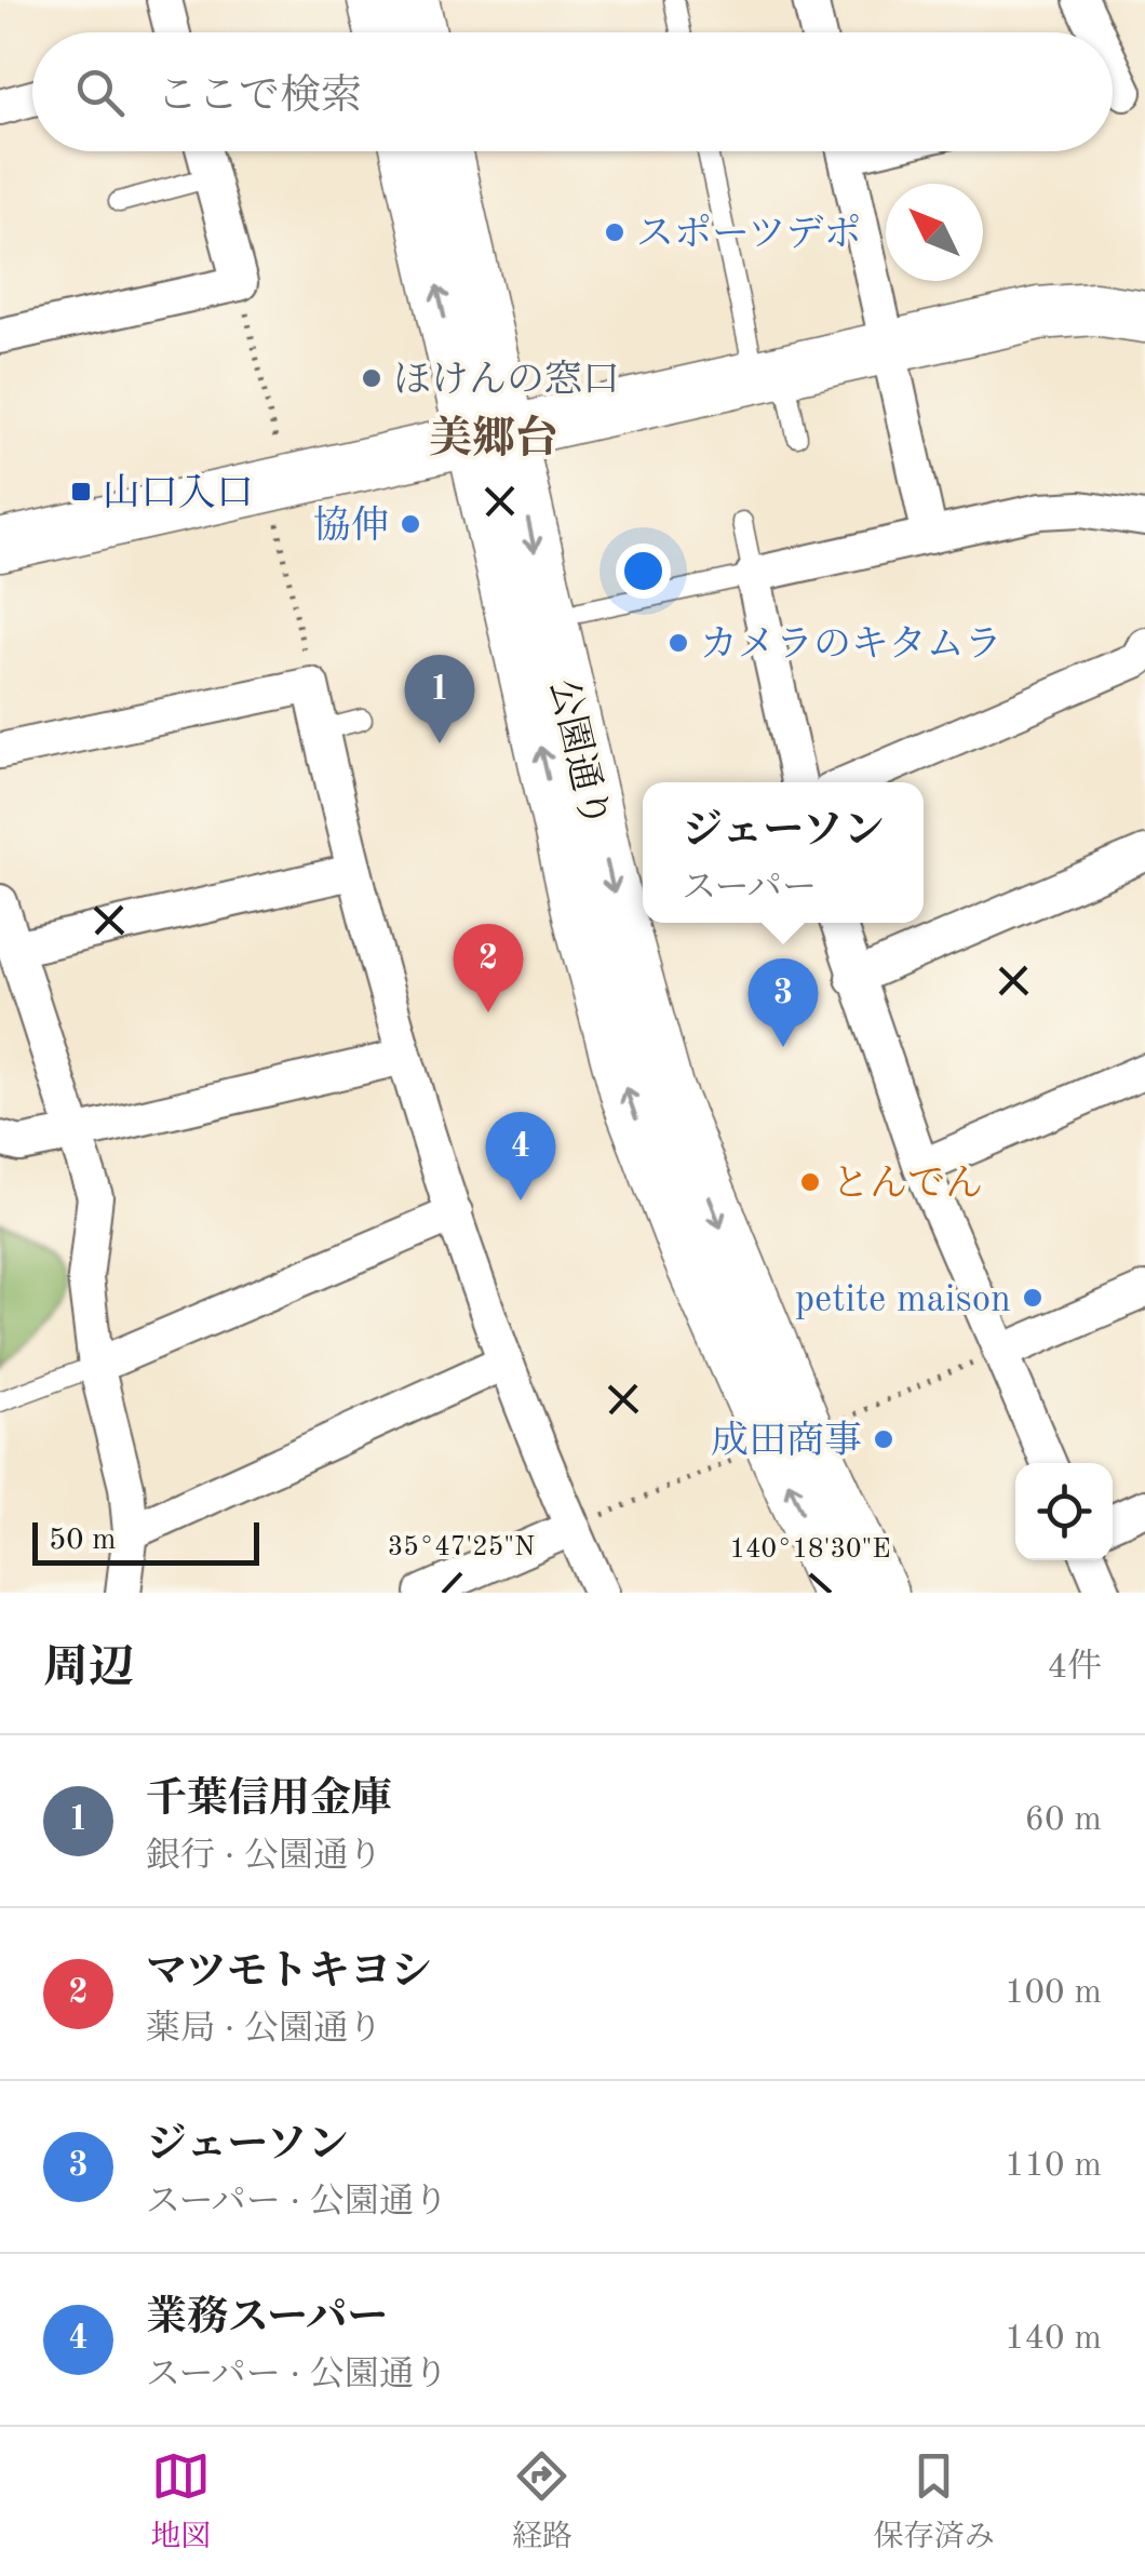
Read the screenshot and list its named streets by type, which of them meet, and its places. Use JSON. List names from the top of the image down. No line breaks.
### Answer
{"streets":{"street":["公園通り"]},"districts":["美郷台"],"places":{"other":["スポーツデポ","ほけんの窓口","協伸","カメラのキタムラ","とんでん","petite maison","成田商事"],"transit":["山口入口"]},"scale_bar":"50 m","north":"top left","page":{"search":"ここで検索","pins":["1","2","3","4"],"popup":["ジェーソン","スーパー"],"scale":"50 m","heading":["周辺","4件"],"list":[{"mark":"1","name":"千葉信用金庫","note":"銀行 · 公園通り","value":"60 m"},{"mark":"2","name":"マツモトキヨシ","note":"薬局 · 公園通り","value":"100 m"},{"mark":"3","name":"ジェーソン","note":"スーパー · 公園通り","value":"110 m"},{"mark":"4","name":"業務スーパー","note":"スーパー · 公園通り","value":"140 m"}],"nav":["地図","経路","保存済み"]},"coordinates":["35°47'25\"N","140°18'30\"E"]}
